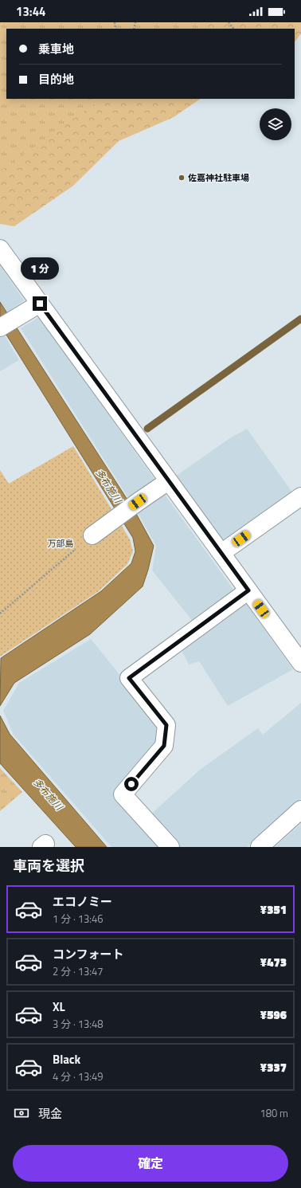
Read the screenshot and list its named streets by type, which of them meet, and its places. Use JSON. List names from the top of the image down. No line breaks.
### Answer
{"water":["多布施川"],"parks":["万部島"],"places":["佐嘉神社駐車場"],"page":{"status":"13:44","banner":["乗車地","目的地"],"bubble":"1 分","heading":"車両を選択","list":[{"name":"エコノミー","note":"1 分 · 13:46","value":"¥351"},{"name":"コンフォート","note":"2 分 · 13:47","value":"¥473"},{"name":"XL","note":"3 分 · 13:48","value":"¥596"},{"name":"Black","note":"4 分 · 13:49","value":"¥337"}],"pay":["現金","180 m"],"buttons":"確定"}}
